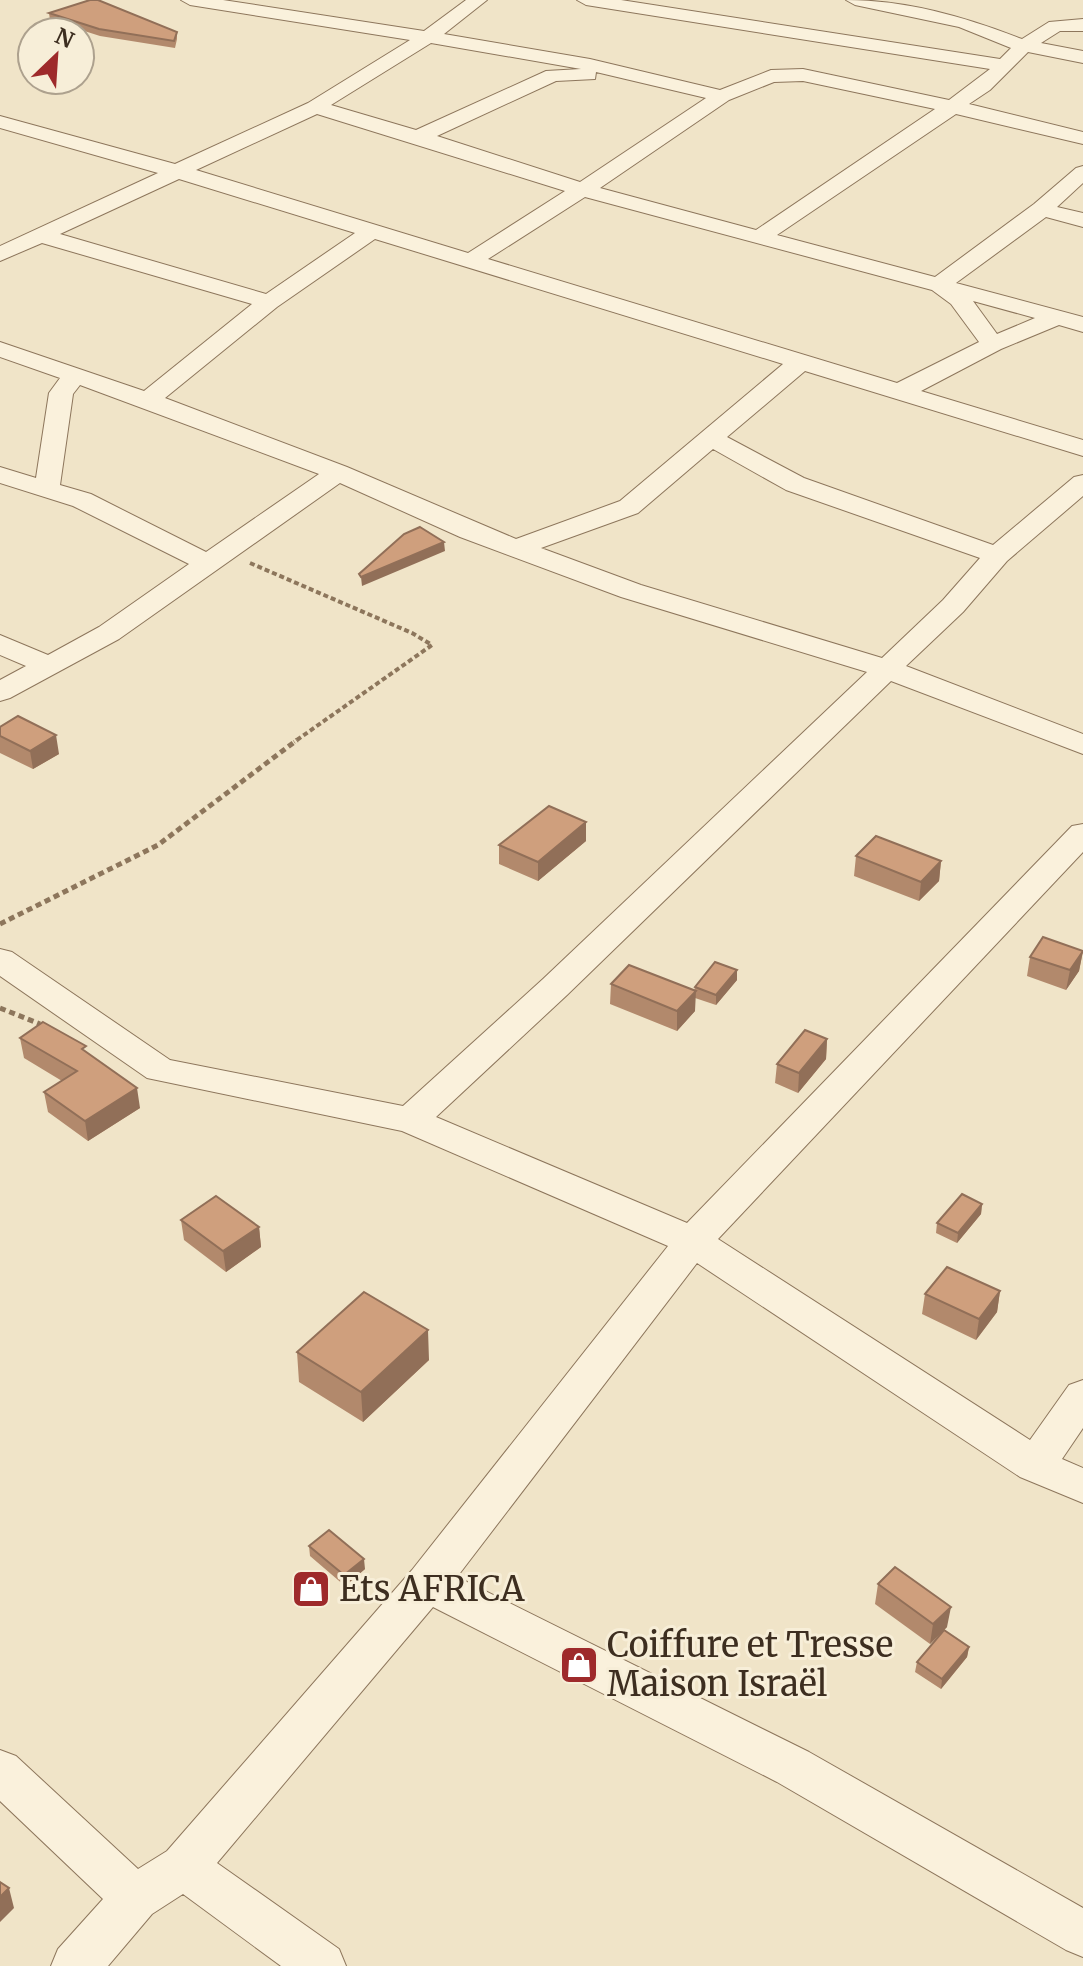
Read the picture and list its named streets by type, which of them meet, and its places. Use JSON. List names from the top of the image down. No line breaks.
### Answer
{"places":{"shop":["Ets AFRICA","Coiffure et Tresse Maison Israël"]},"north":"top right"}
